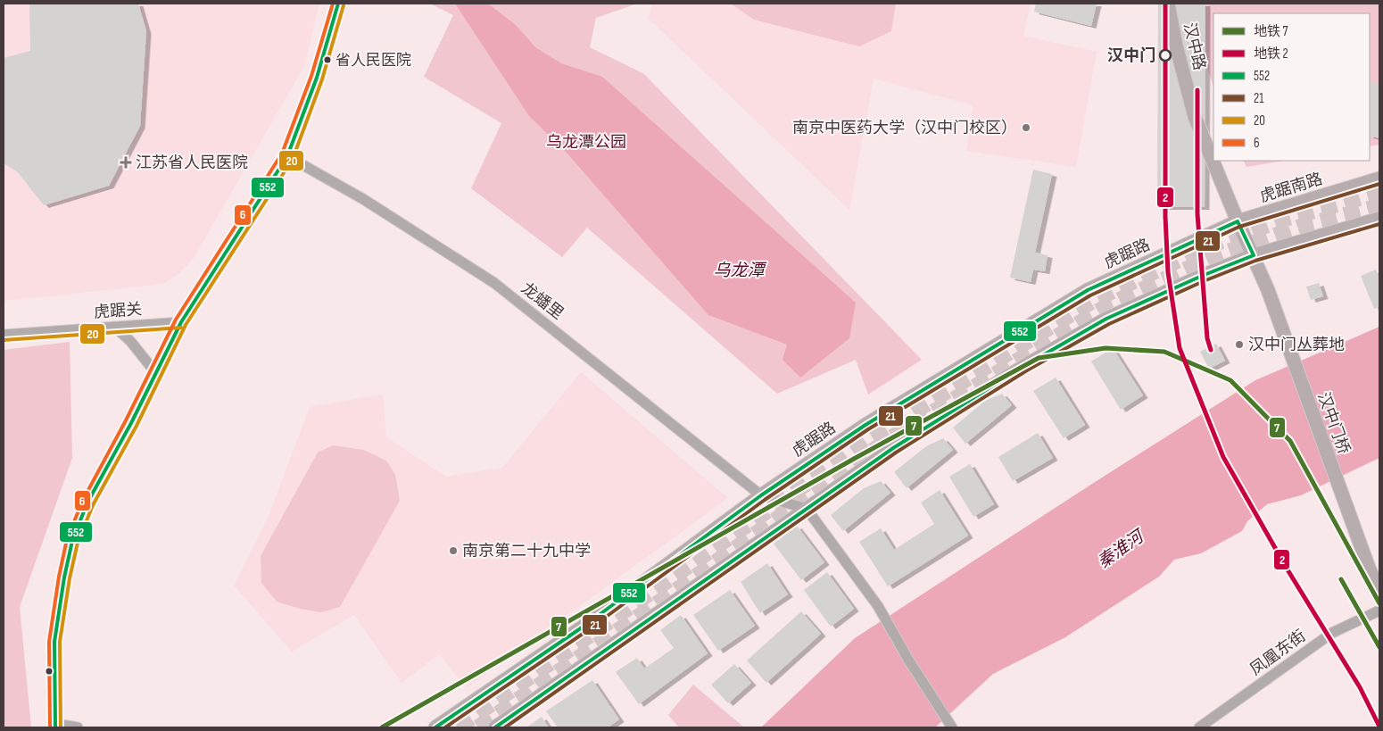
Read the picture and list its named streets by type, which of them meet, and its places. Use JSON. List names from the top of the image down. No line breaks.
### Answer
{"streets":{"main road":["汉中路","虎踞南路","虎踞路","汉中门桥"],"street":["龙蟠里","虎踞关","凤凰东街"]},"crossings":[["汉中路","虎踞南路"],["汉中路","虎踞路"],["汉中路","汉中门桥"],["虎踞南路","虎踞路"],["虎踞路","龙蟠里"]],"water":["乌龙潭","秦淮河"],"parks":["乌龙潭公园"],"places":{"other":["汉中门","省人民医院","南京中医药大学（汉中门校区）","汉中门丛葬地","南京第二十九中学"],"health":["江苏省人民医院"]},"lines":["metro line 2","transit line 552","transit line 6","transit line 20","transit line 21","metro line 7"],"legend":["地铁 7","地铁 2","552","21","20","6"]}
